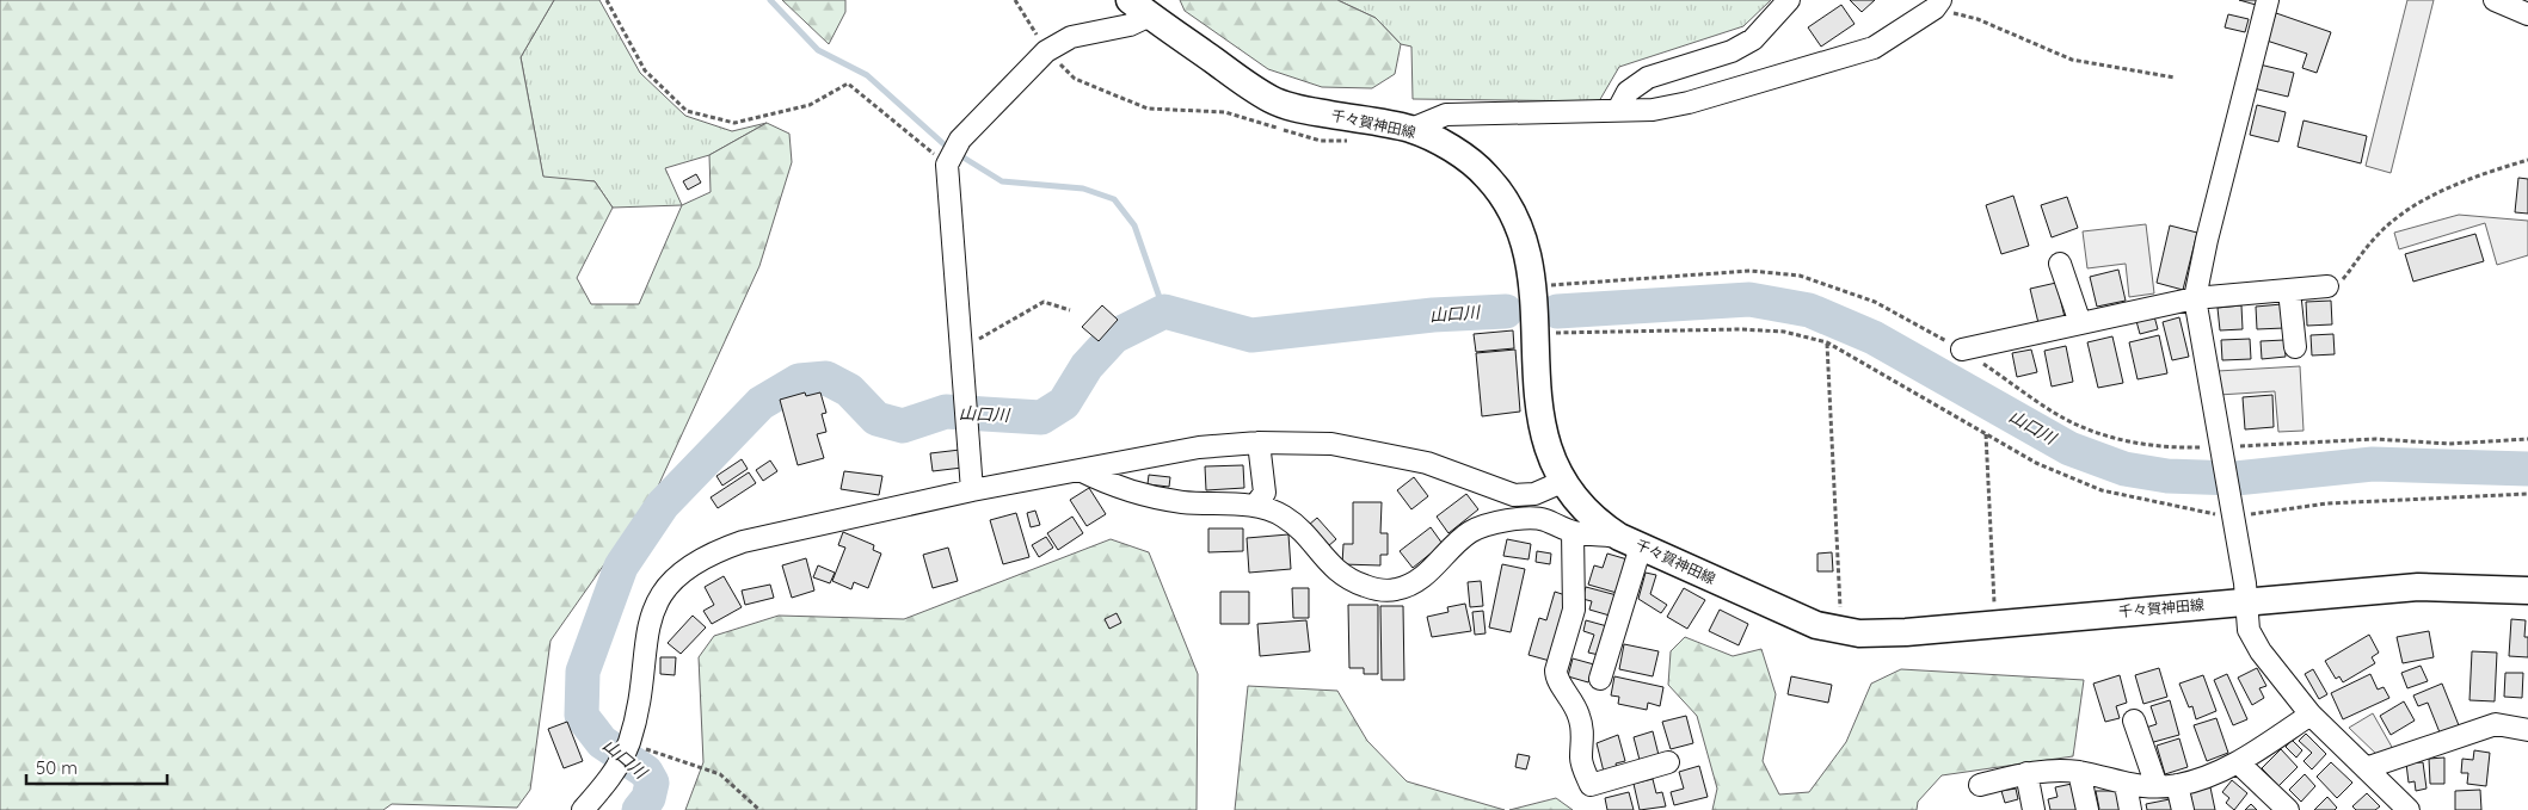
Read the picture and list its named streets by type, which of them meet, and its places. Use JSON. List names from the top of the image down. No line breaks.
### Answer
{"streets":{"main road":["千々賀神田線"]},"water":["山口川"],"scale_bar":"50 m"}
